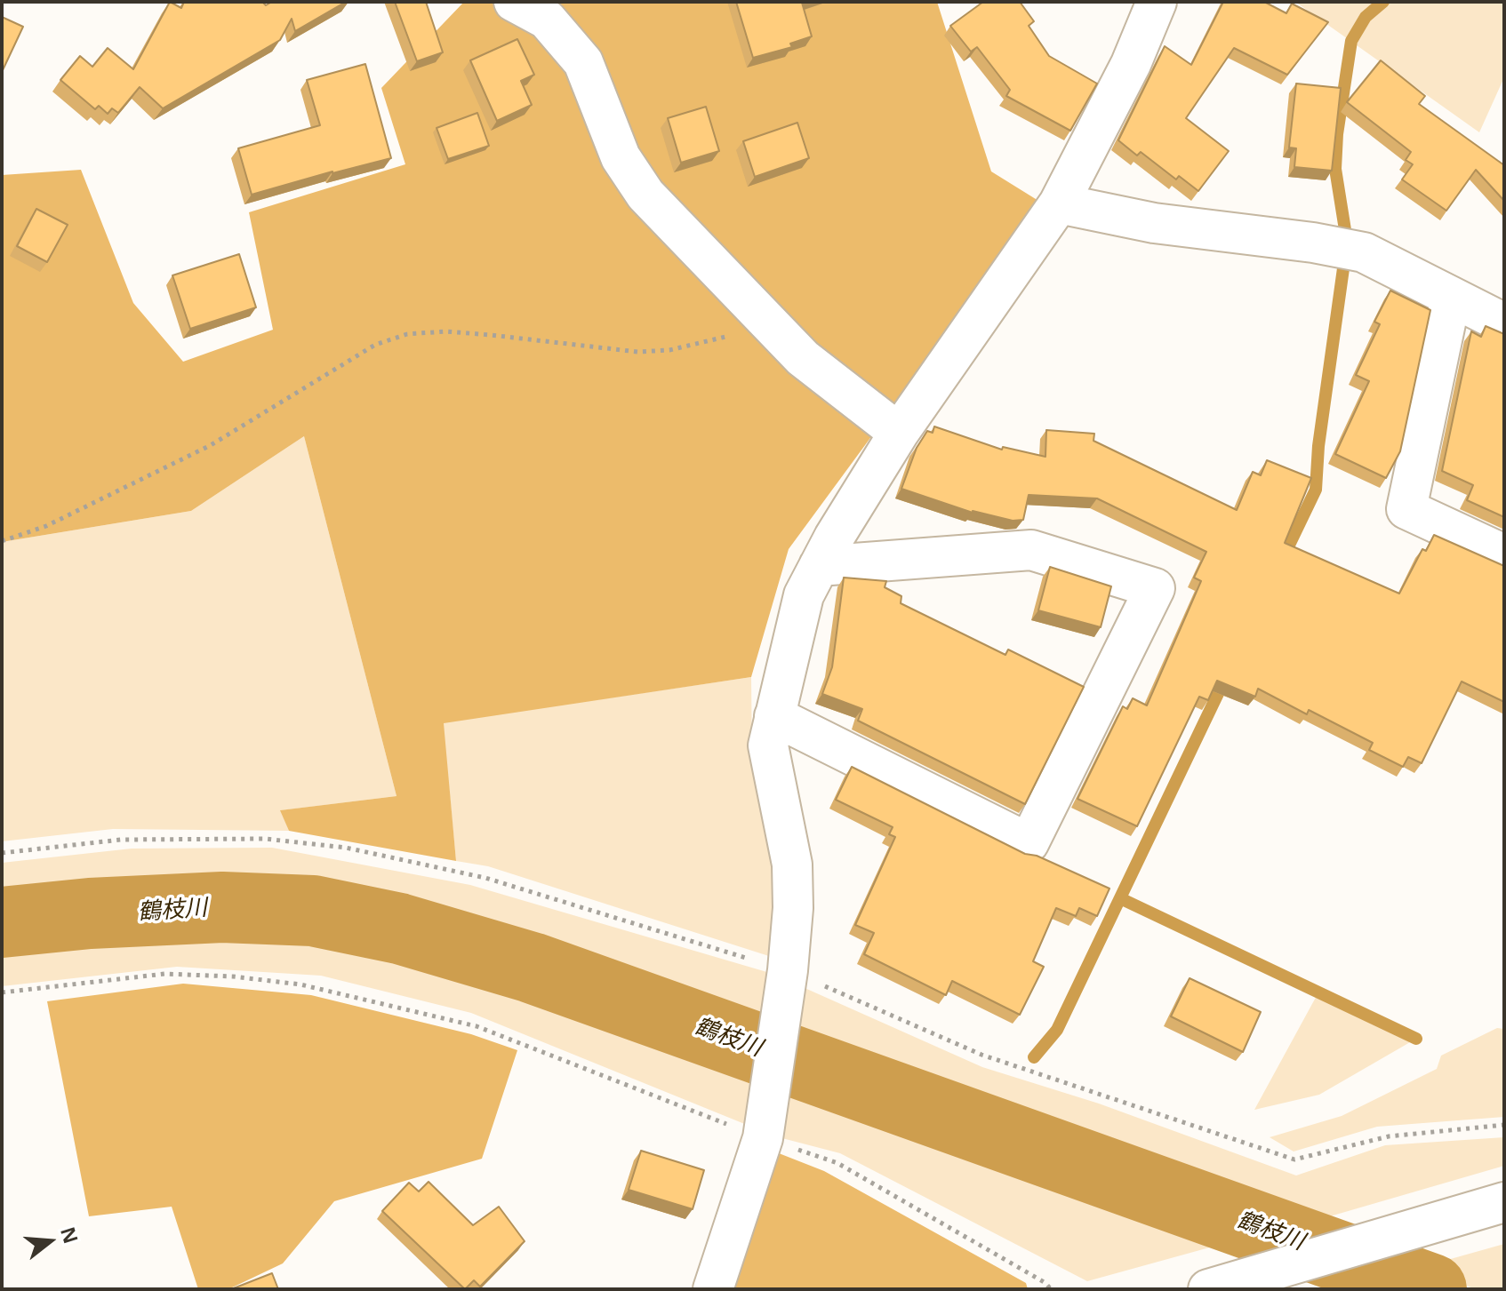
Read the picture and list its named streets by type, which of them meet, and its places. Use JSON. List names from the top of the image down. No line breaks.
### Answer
{"water":["鶴枝川"],"north":"right"}
